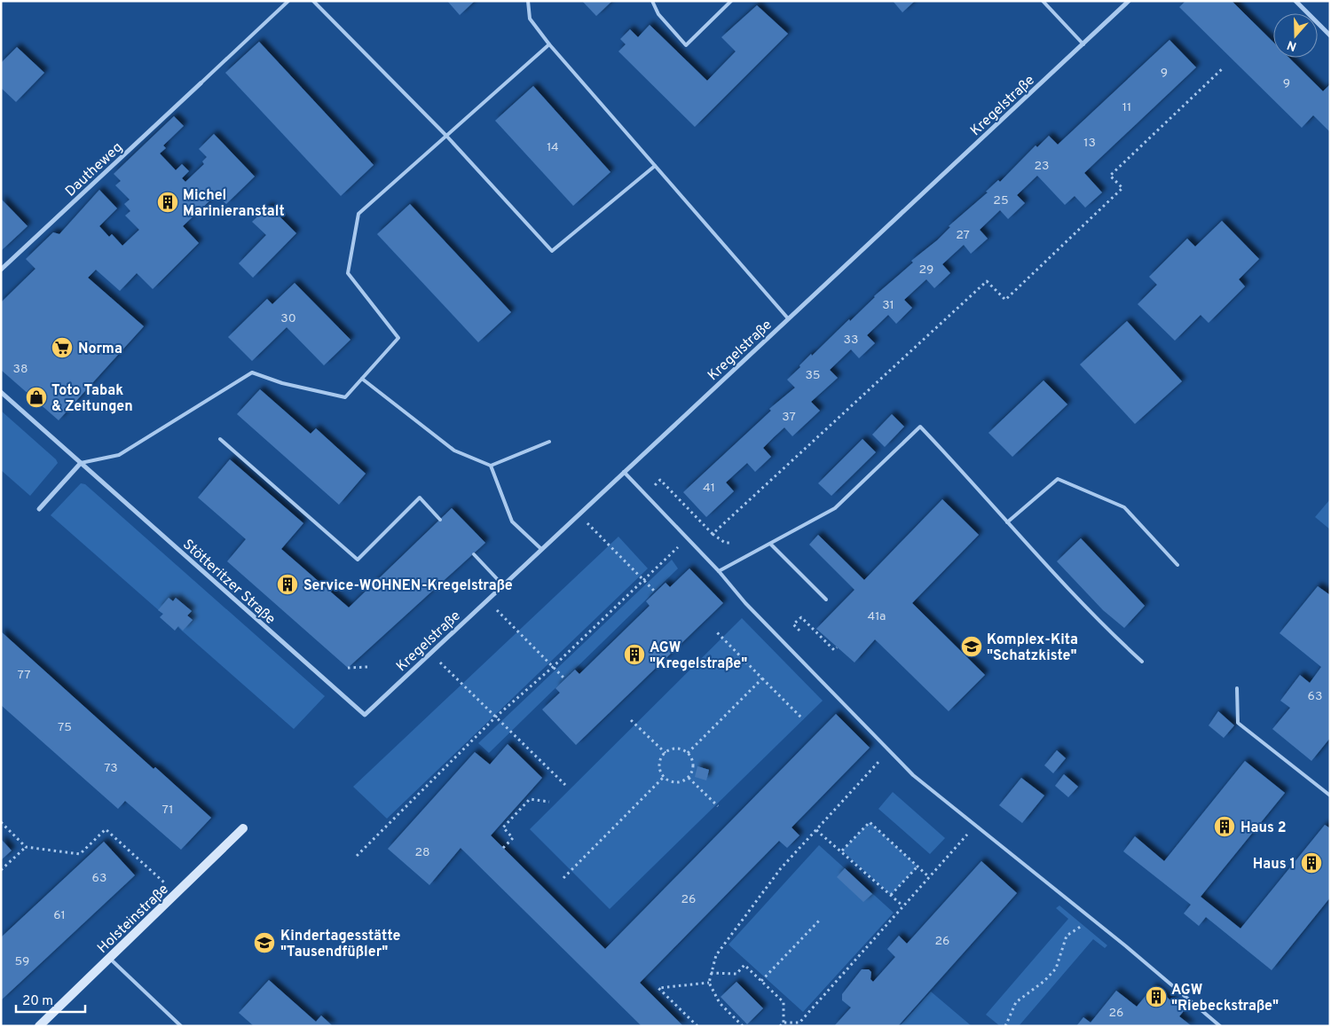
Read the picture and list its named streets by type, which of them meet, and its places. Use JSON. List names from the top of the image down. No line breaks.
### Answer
{"streets":{"street":["Kregelstraße","Dautheweg","Stötteritzer Straße","Holsteinstraße"]},"crossings":[["Kregelstraße","Stötteritzer Straße"]],"places":{"building":["Michel Marinieranstalt","Service-WOHNEN-Kregelstraße","AGW \"Kregelstraße\"","Haus 2","Haus 1","AGW \"Riebeckstraße\""],"supermarket":["Norma"],"shop":["Toto Tabak & Zeitungen"],"school or university":["Komplex-Kita \"Schatzkiste\"","Kindertagesstätte \"Tausendfüßler\""]},"house_numbers":["9","9","11","13","14","23","25","27","29","31","30","33","38","35","37","41","41a","77","63","75","73","71","28","63","26","61","26","59","26"],"scale_bar":"20 m","north":"bottom"}
